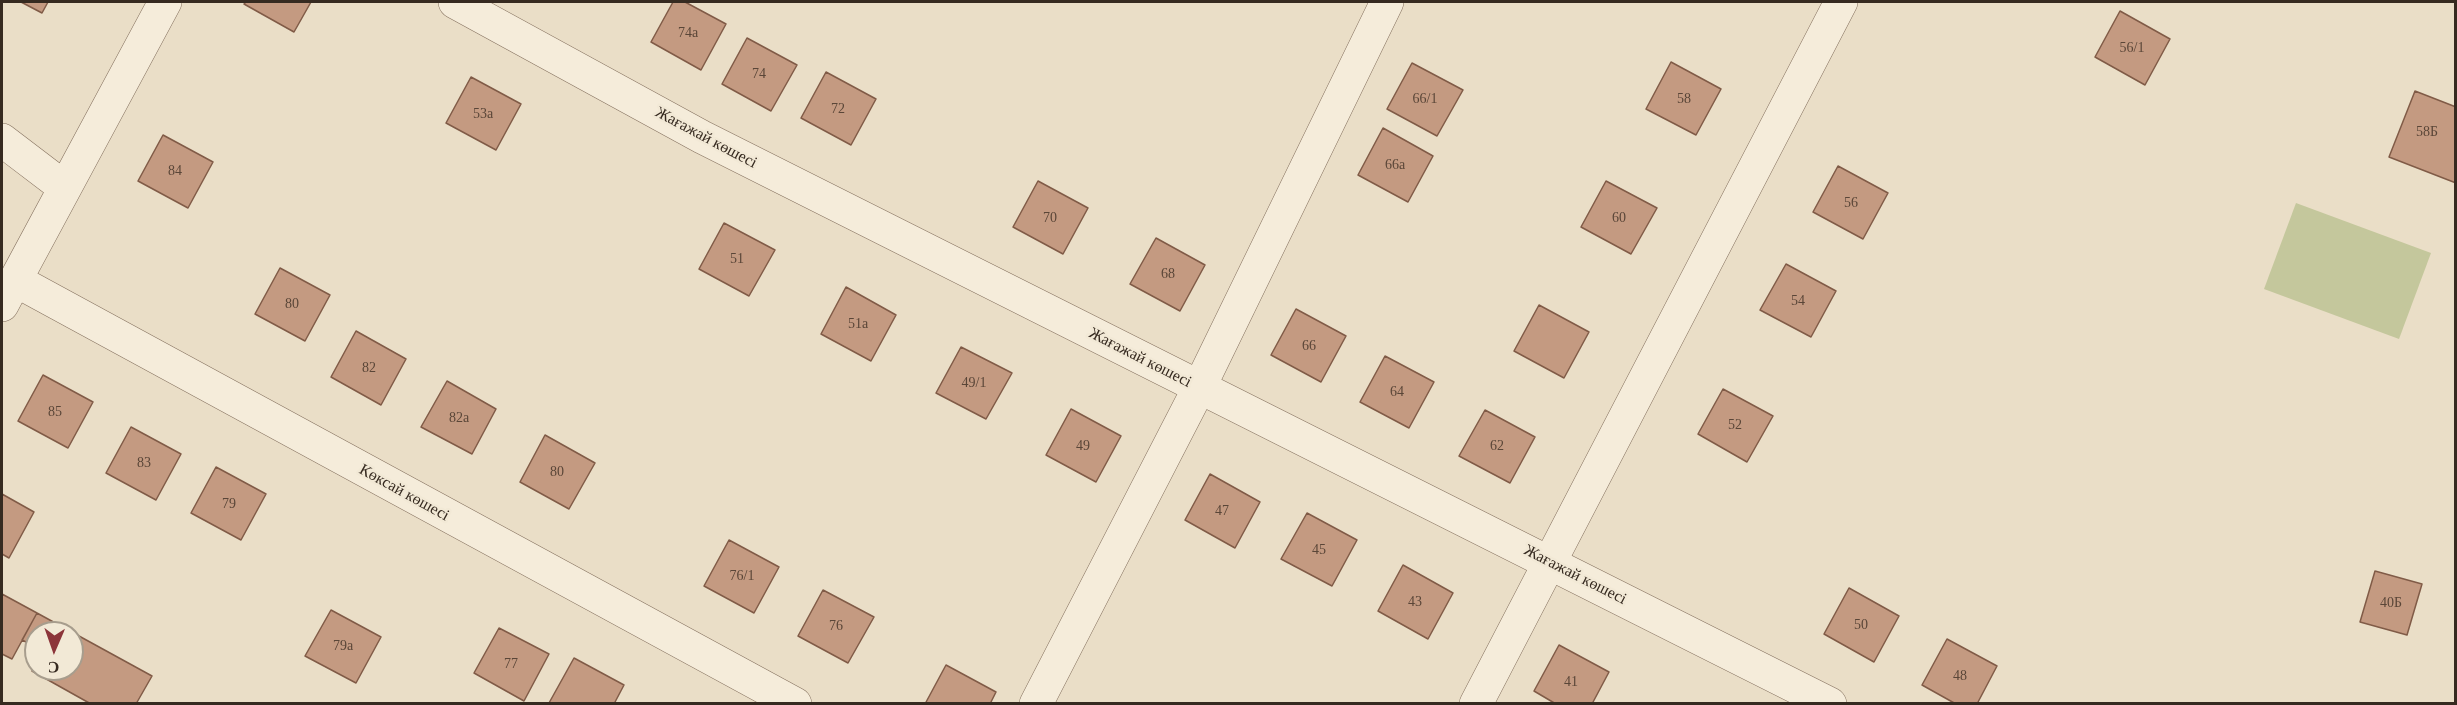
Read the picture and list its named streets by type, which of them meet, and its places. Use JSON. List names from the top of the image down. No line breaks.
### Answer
{"streets":{"street":["Жағажай көшесі","Көксай көшесі"]},"house_numbers":["74а","56/1","74","66/1","58","72","53а","58Б","66а","84","56","70","60","51","68","54","80","51а","66","82","49/1","64","85","82а","52","49","62","83","80","79","47","45","76/1","43","40Б","50","76","79а","77","48","41"],"north":"bottom"}
